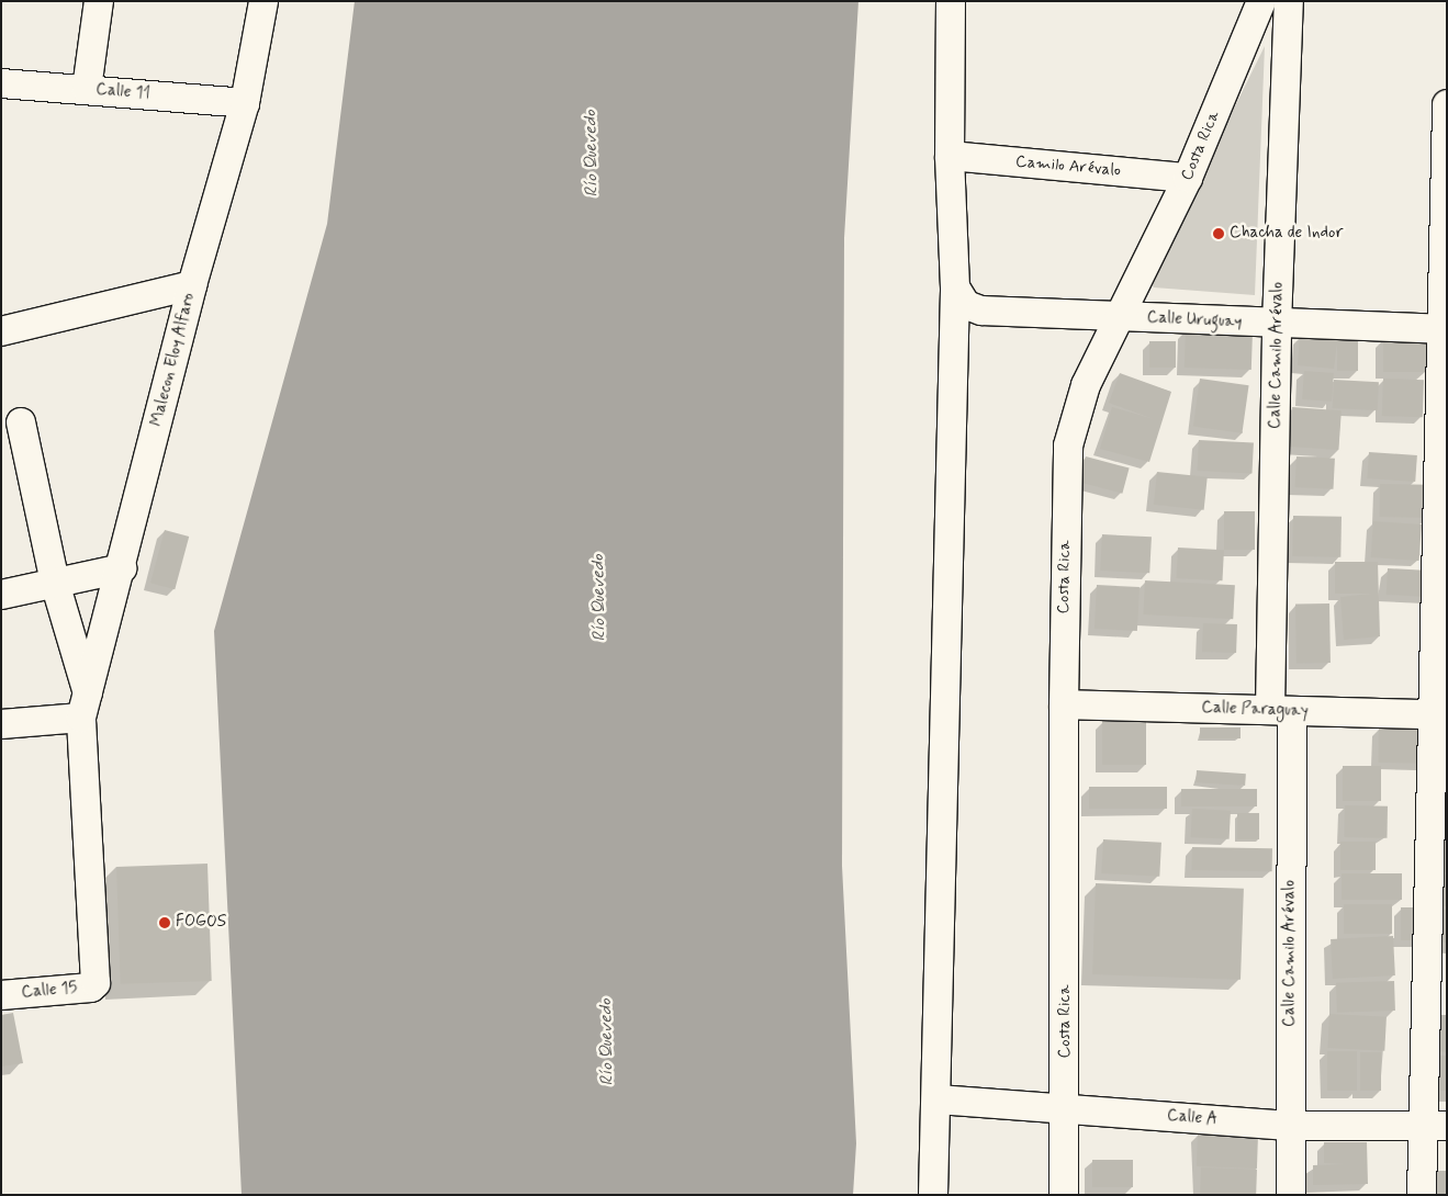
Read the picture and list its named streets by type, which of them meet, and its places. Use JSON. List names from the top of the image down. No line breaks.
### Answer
{"streets":{"street":["Calle 11","Costa Rica","Camilo Arévalo","Calle Uruguay","Calle Camilo Arévalo","Malecon Eloy Alfaro","Calle Paraguay","Calle 15","Calle A"]},"crossings":[["Calle 11","Malecon Eloy Alfaro"],["Costa Rica","Camilo Arévalo"],["Costa Rica","Calle Uruguay"],["Costa Rica","Calle Paraguay"],["Costa Rica","Calle A"],["Calle Uruguay","Calle Camilo Arévalo"],["Calle Camilo Arévalo","Calle Paraguay"],["Calle Camilo Arévalo","Calle A"],["Malecon Eloy Alfaro","Calle 15"]],"water":["Río Quevedo"],"places":["Chacha de Indor","FOGOS"]}
